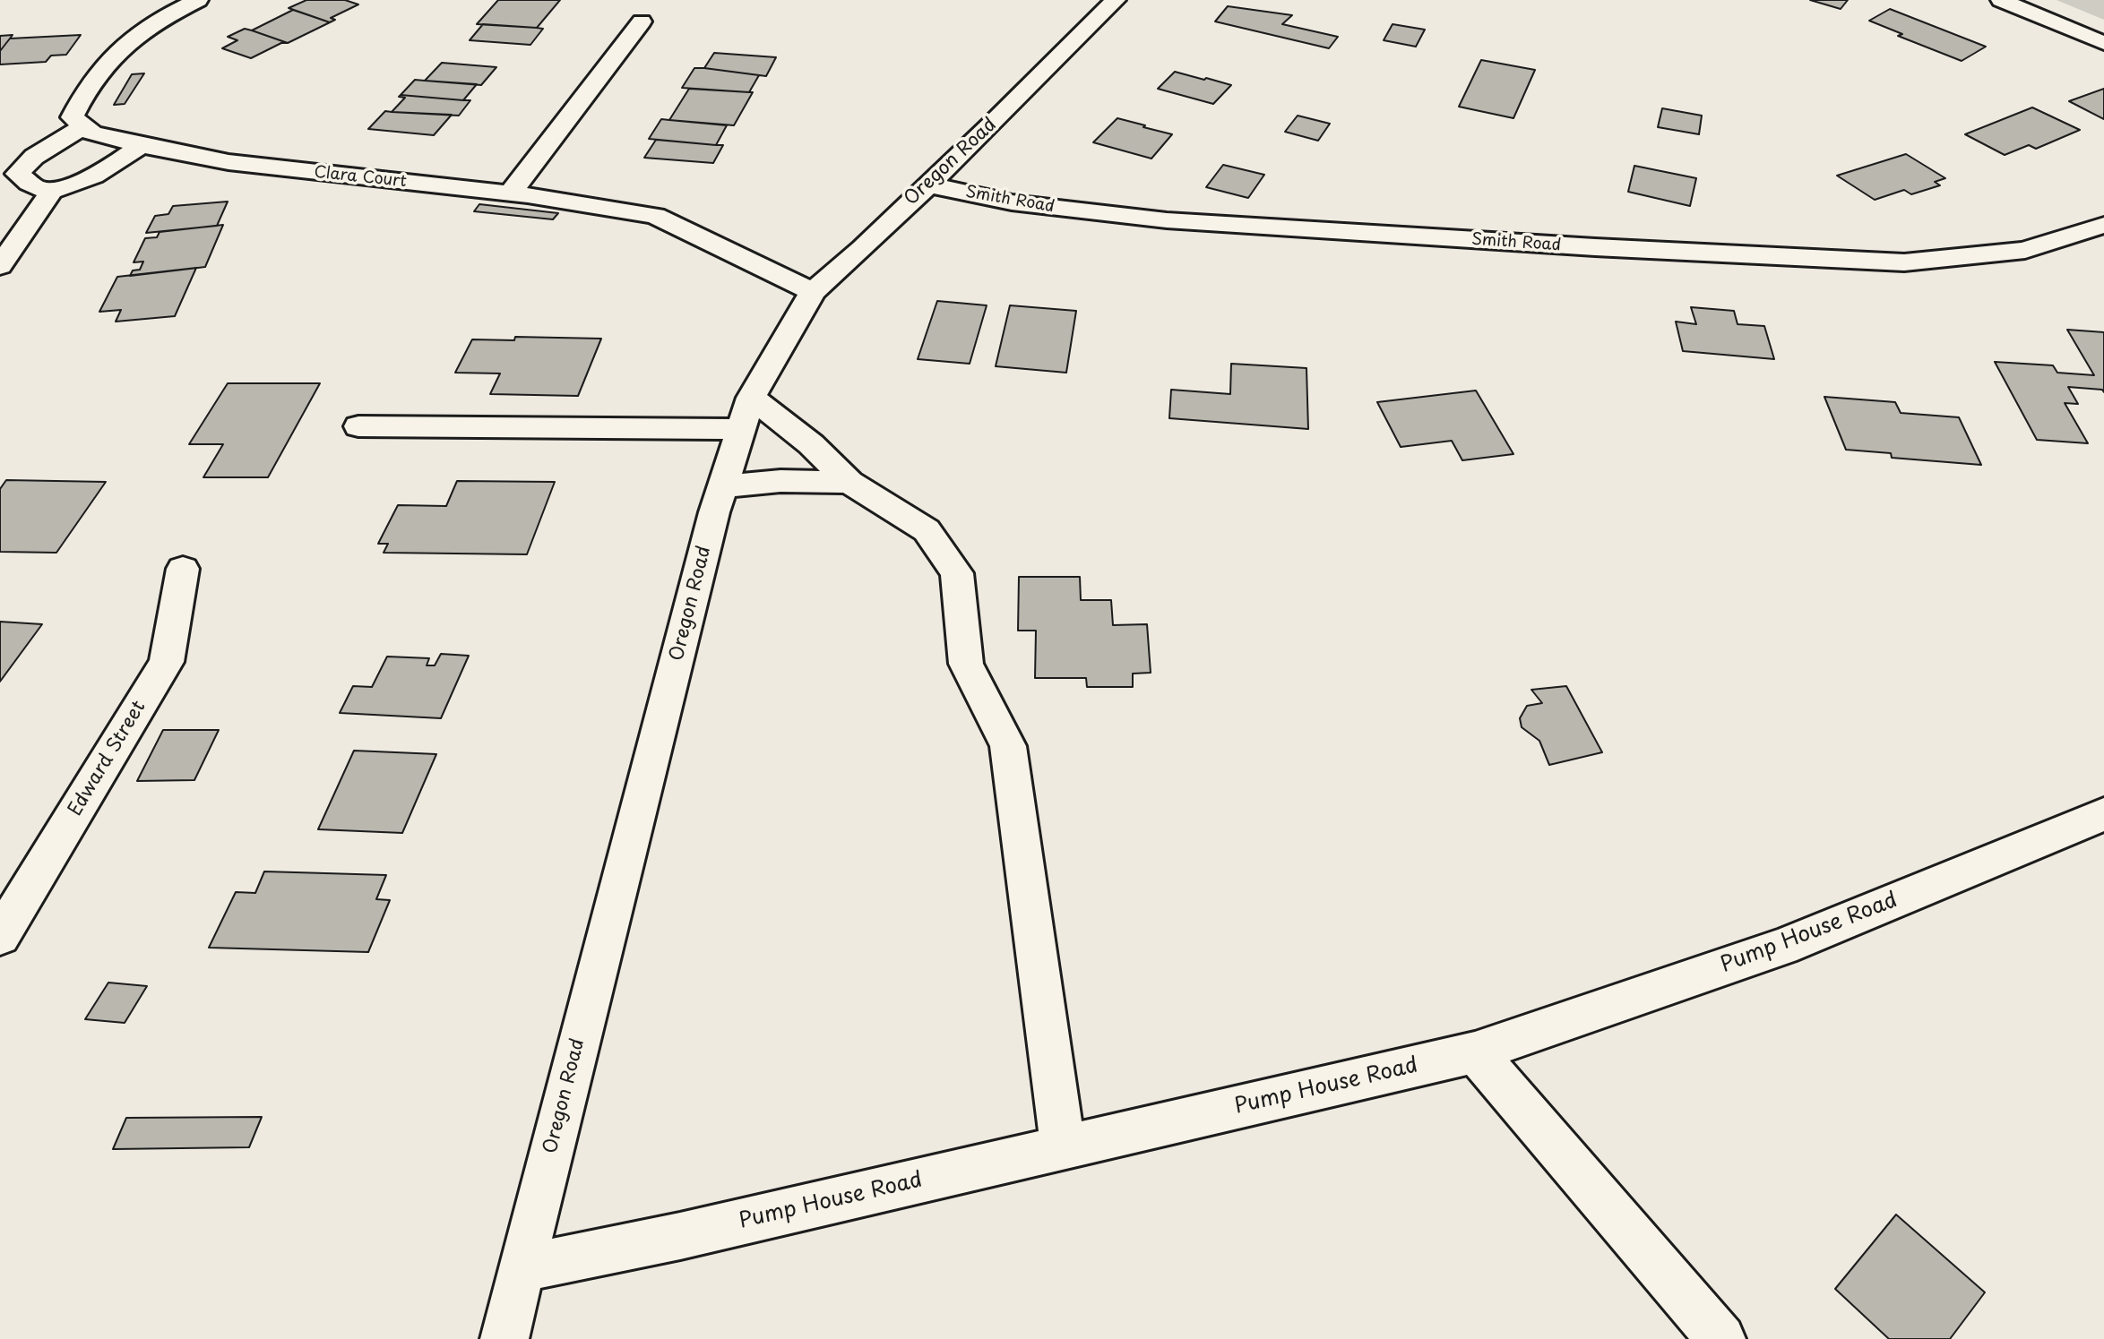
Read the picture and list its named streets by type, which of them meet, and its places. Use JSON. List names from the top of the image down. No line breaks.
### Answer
{"streets":{"street":["Oregon Road","Clara Court","Smith Road","Edward Street","Pump House Road"]},"crossings":[["Oregon Road","Clara Court"],["Oregon Road","Smith Road"],["Oregon Road","Pump House Road"]]}
